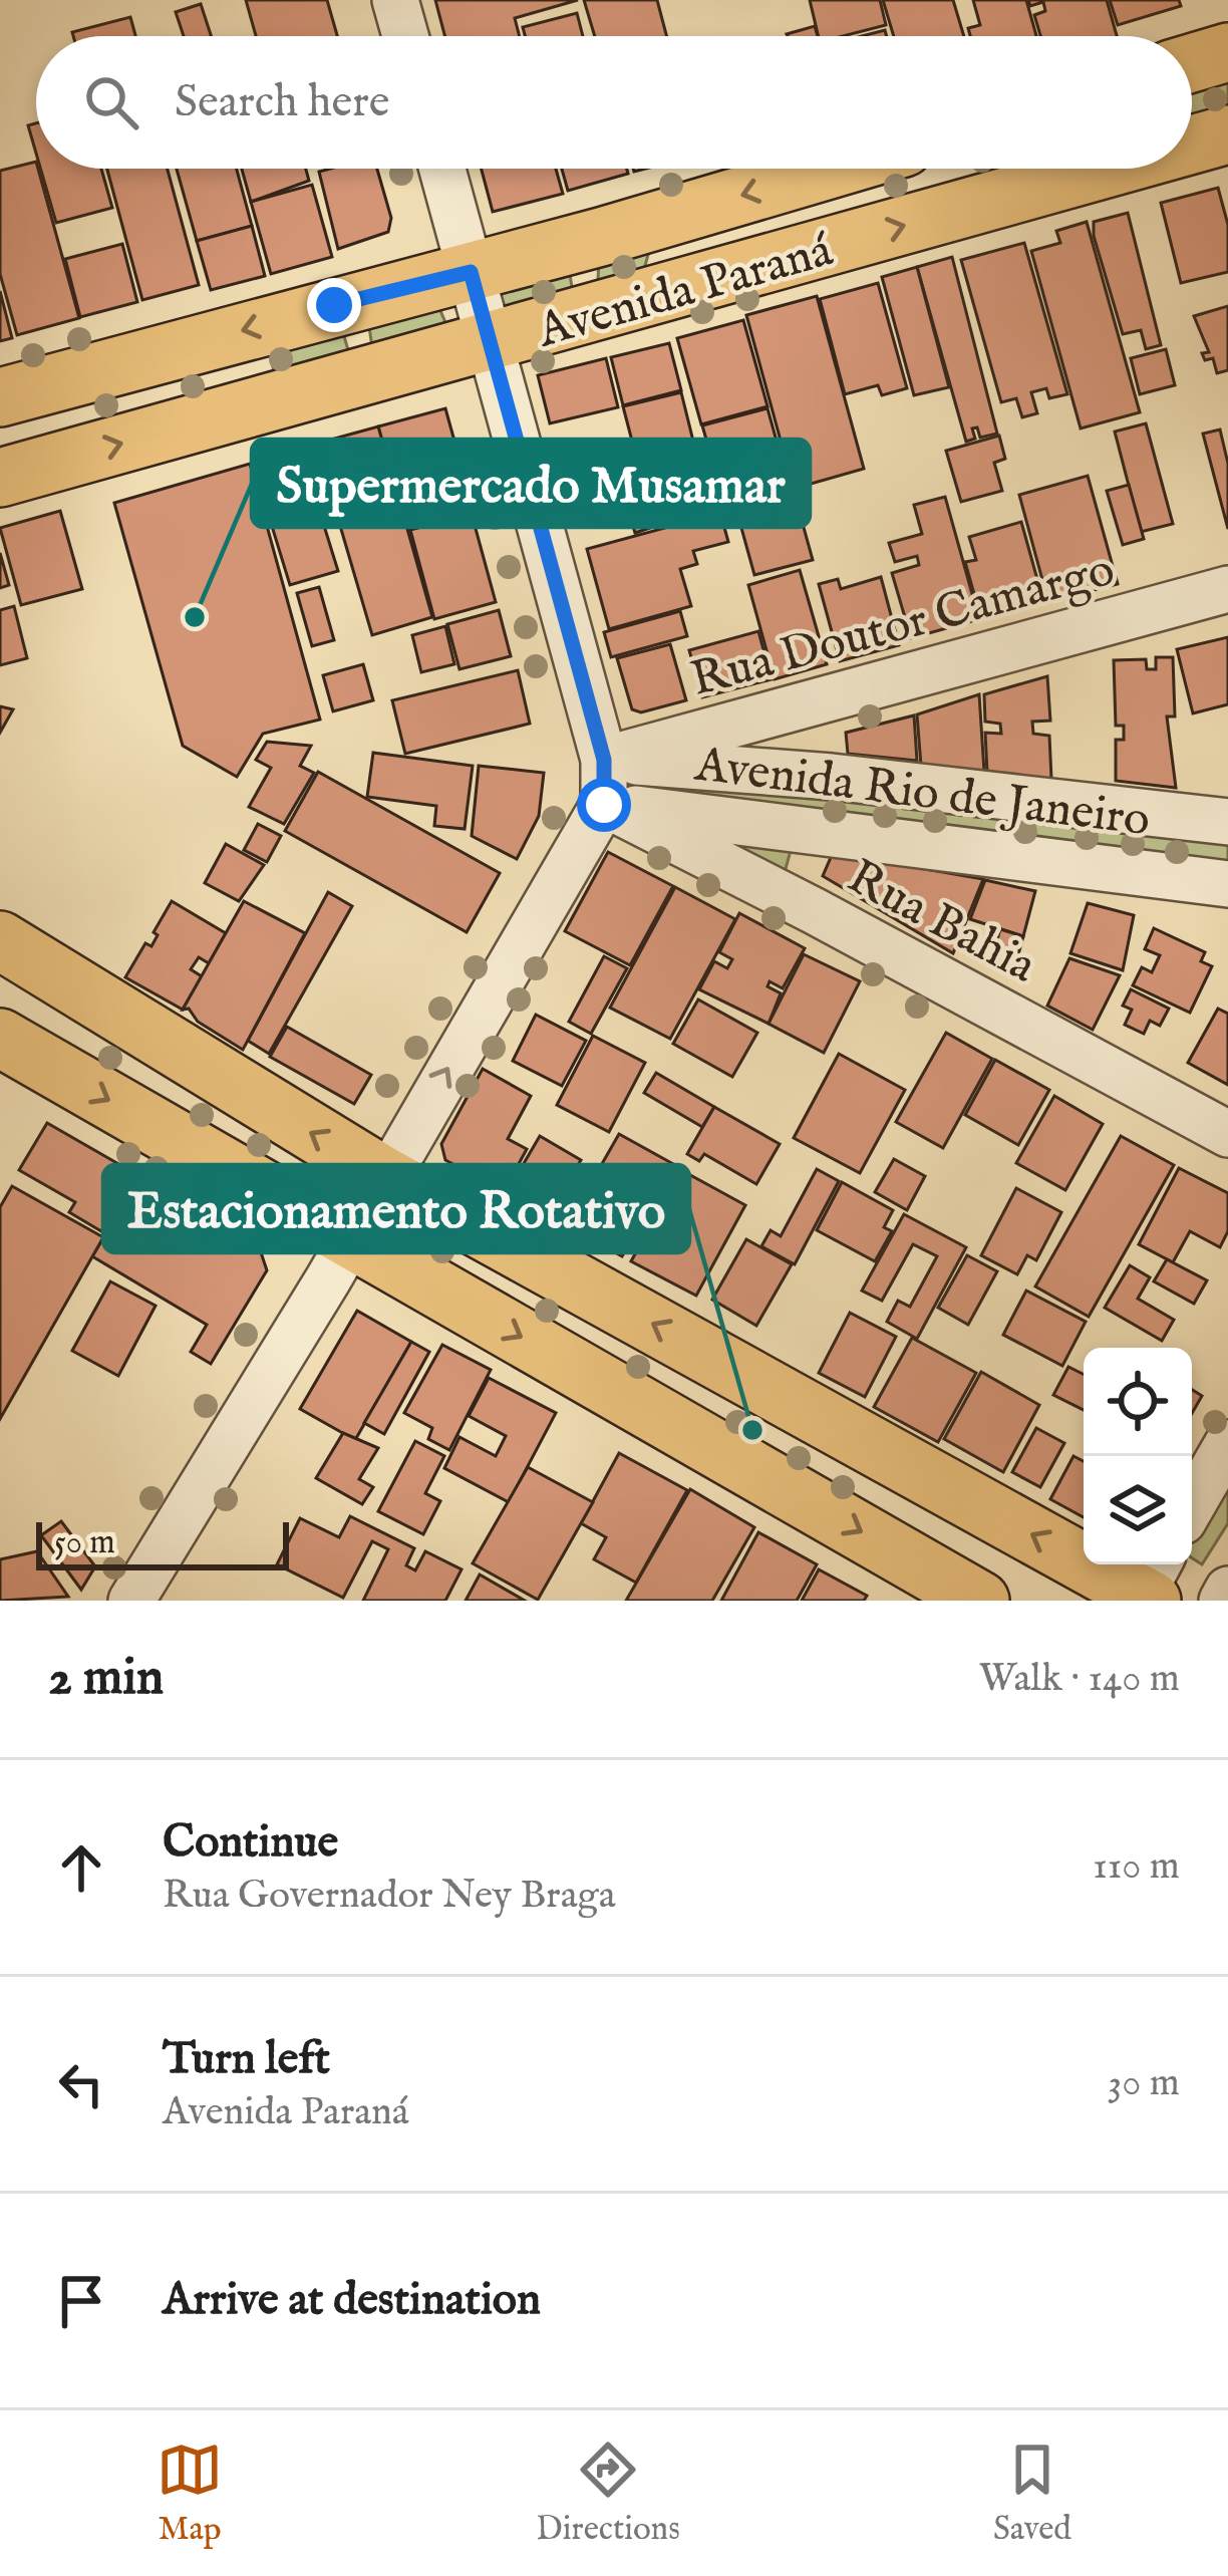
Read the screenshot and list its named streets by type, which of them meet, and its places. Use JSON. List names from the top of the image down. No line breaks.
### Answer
{"streets":{"main road":["Avenida Paraná"],"street":["Rua Doutor Camargo","Avenida Rio de Janeiro","Rua Bahia"]},"crossings":[["Rua Doutor Camargo","Avenida Rio de Janeiro"],["Rua Doutor Camargo","Rua Bahia"],["Avenida Rio de Janeiro","Rua Bahia"]],"places":["Supermercado Musamar","Estacionamento Rotativo"],"scale_bar":"50 m","page":{"search":"Search here","scale":"50 m","heading":["2 min","Walk · 140 m"],"list":[["Continue","Rua Governador Ney Braga","110 m"],["Turn left","Avenida Paraná","30 m"],"Arrive at destination"],"nav":["Map","Directions","Saved"]}}
